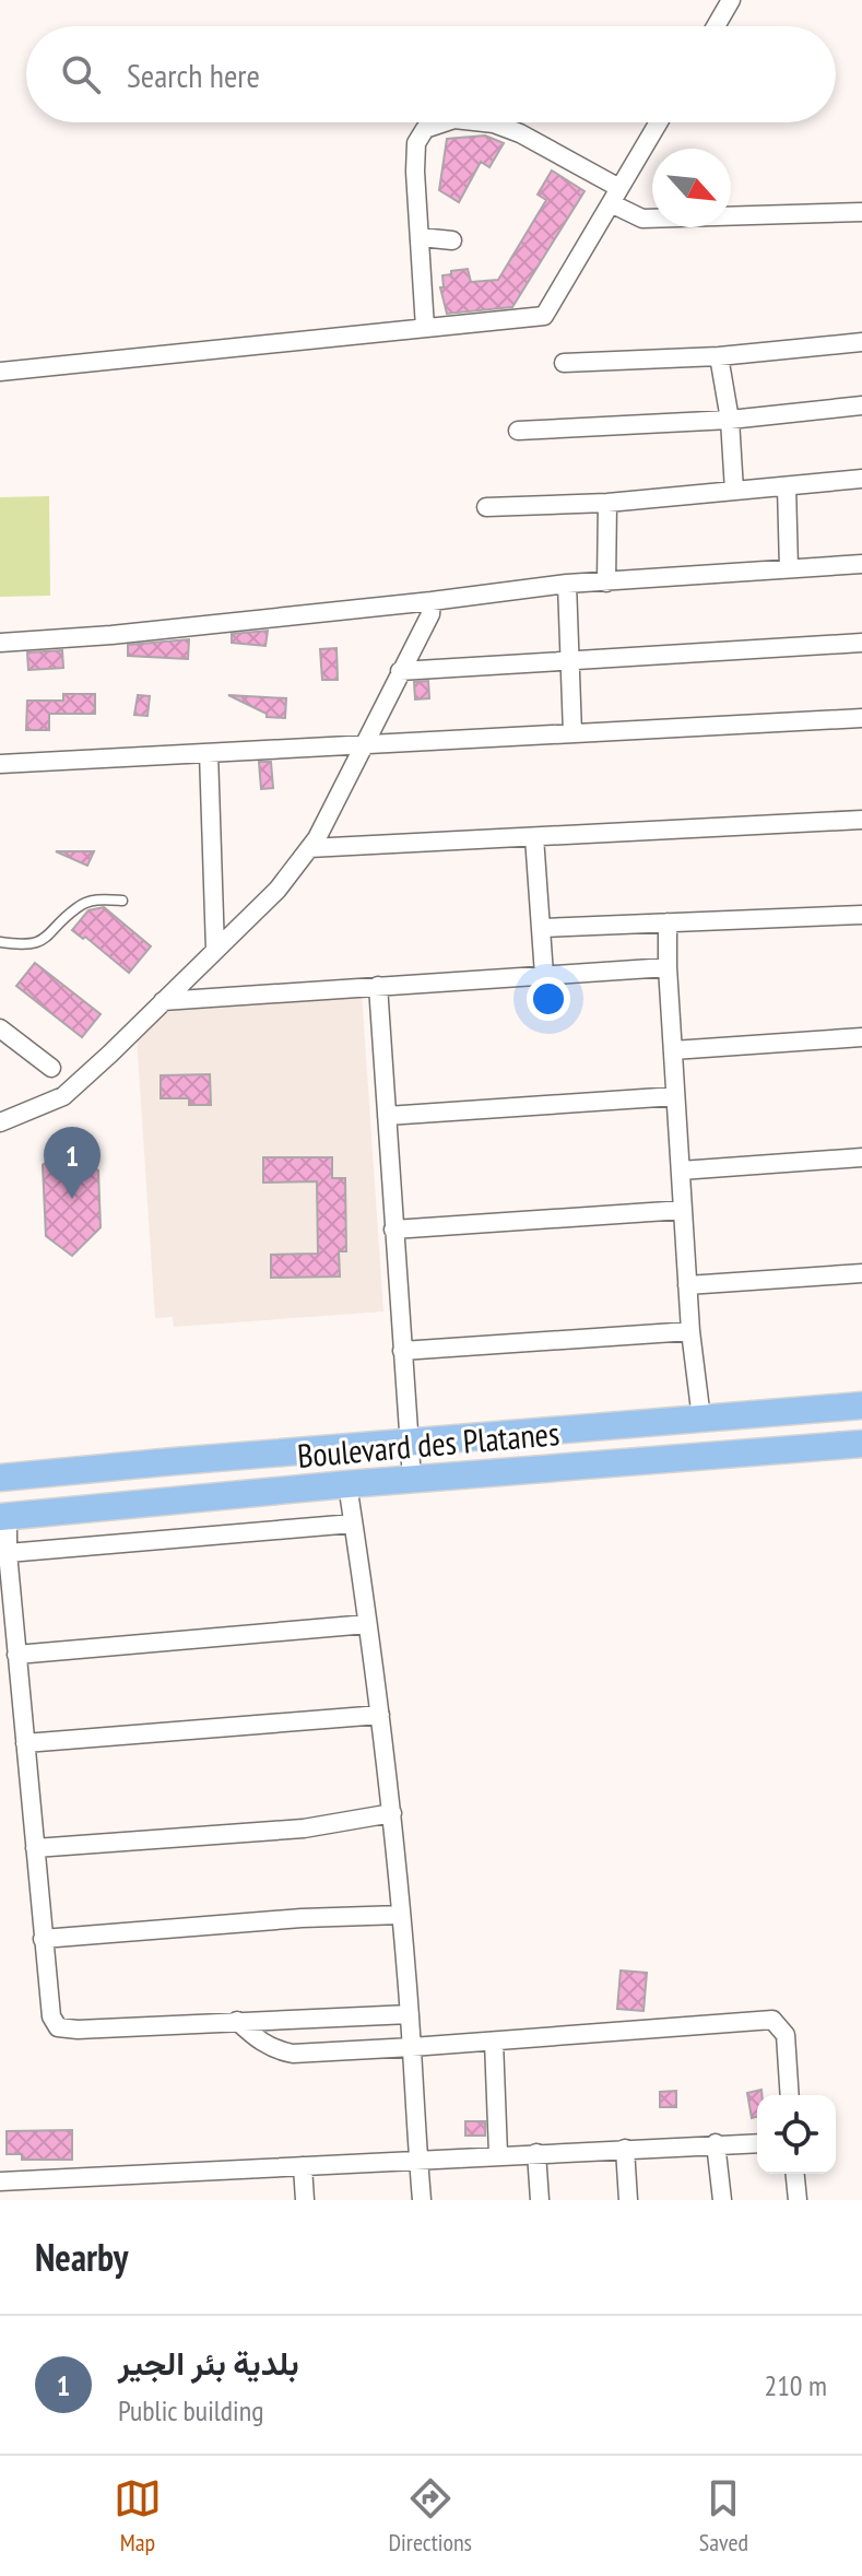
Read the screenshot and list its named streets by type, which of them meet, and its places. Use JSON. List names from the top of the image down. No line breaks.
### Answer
{"streets":{"main road":["Boulevard des Platanes"]},"north":"bottom right","page":{"search":"Search here","pins":"1","heading":"Nearby","list":[{"mark":"1","name":"بلدية بئر الجير","note":"Public building","value":"210 m"}],"nav":["Map","Directions","Saved"]}}
